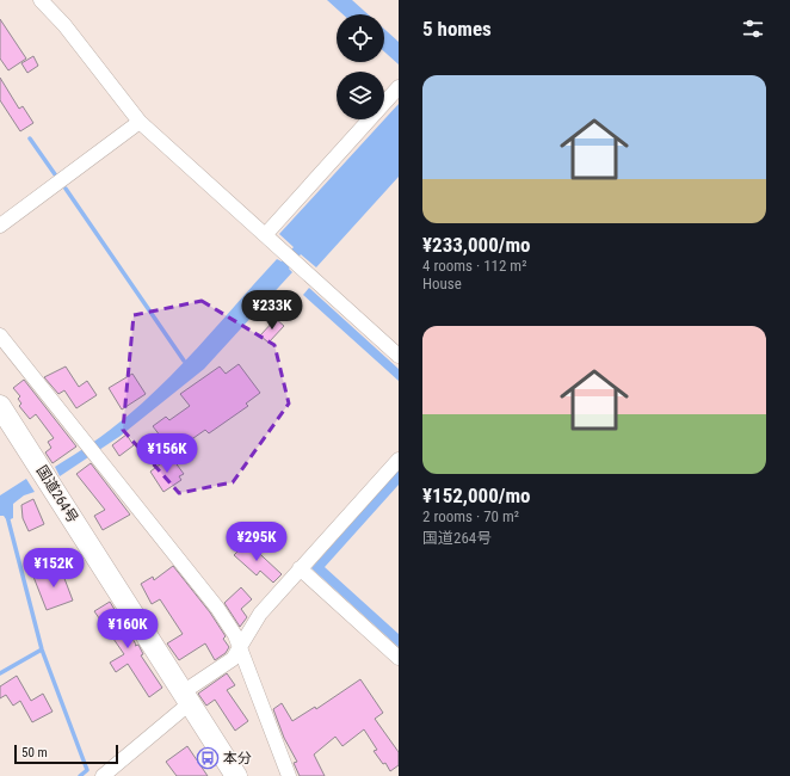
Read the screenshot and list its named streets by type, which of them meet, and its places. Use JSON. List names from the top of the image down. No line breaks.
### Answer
{"streets":{"highway":["国道264号"]},"places":{"bus stop":["本分"]},"scale_bar":"50 m","page":{"heading":"5 homes","list":[{"name":"¥233,000/mo","note":"4 rooms · 112 m² · House"},{"name":"¥152,000/mo","note":"2 rooms · 70 m² · 国道264号"}],"price":["¥233K","¥156K","¥295K","¥152K","¥160K"],"scale":"50 m"}}
